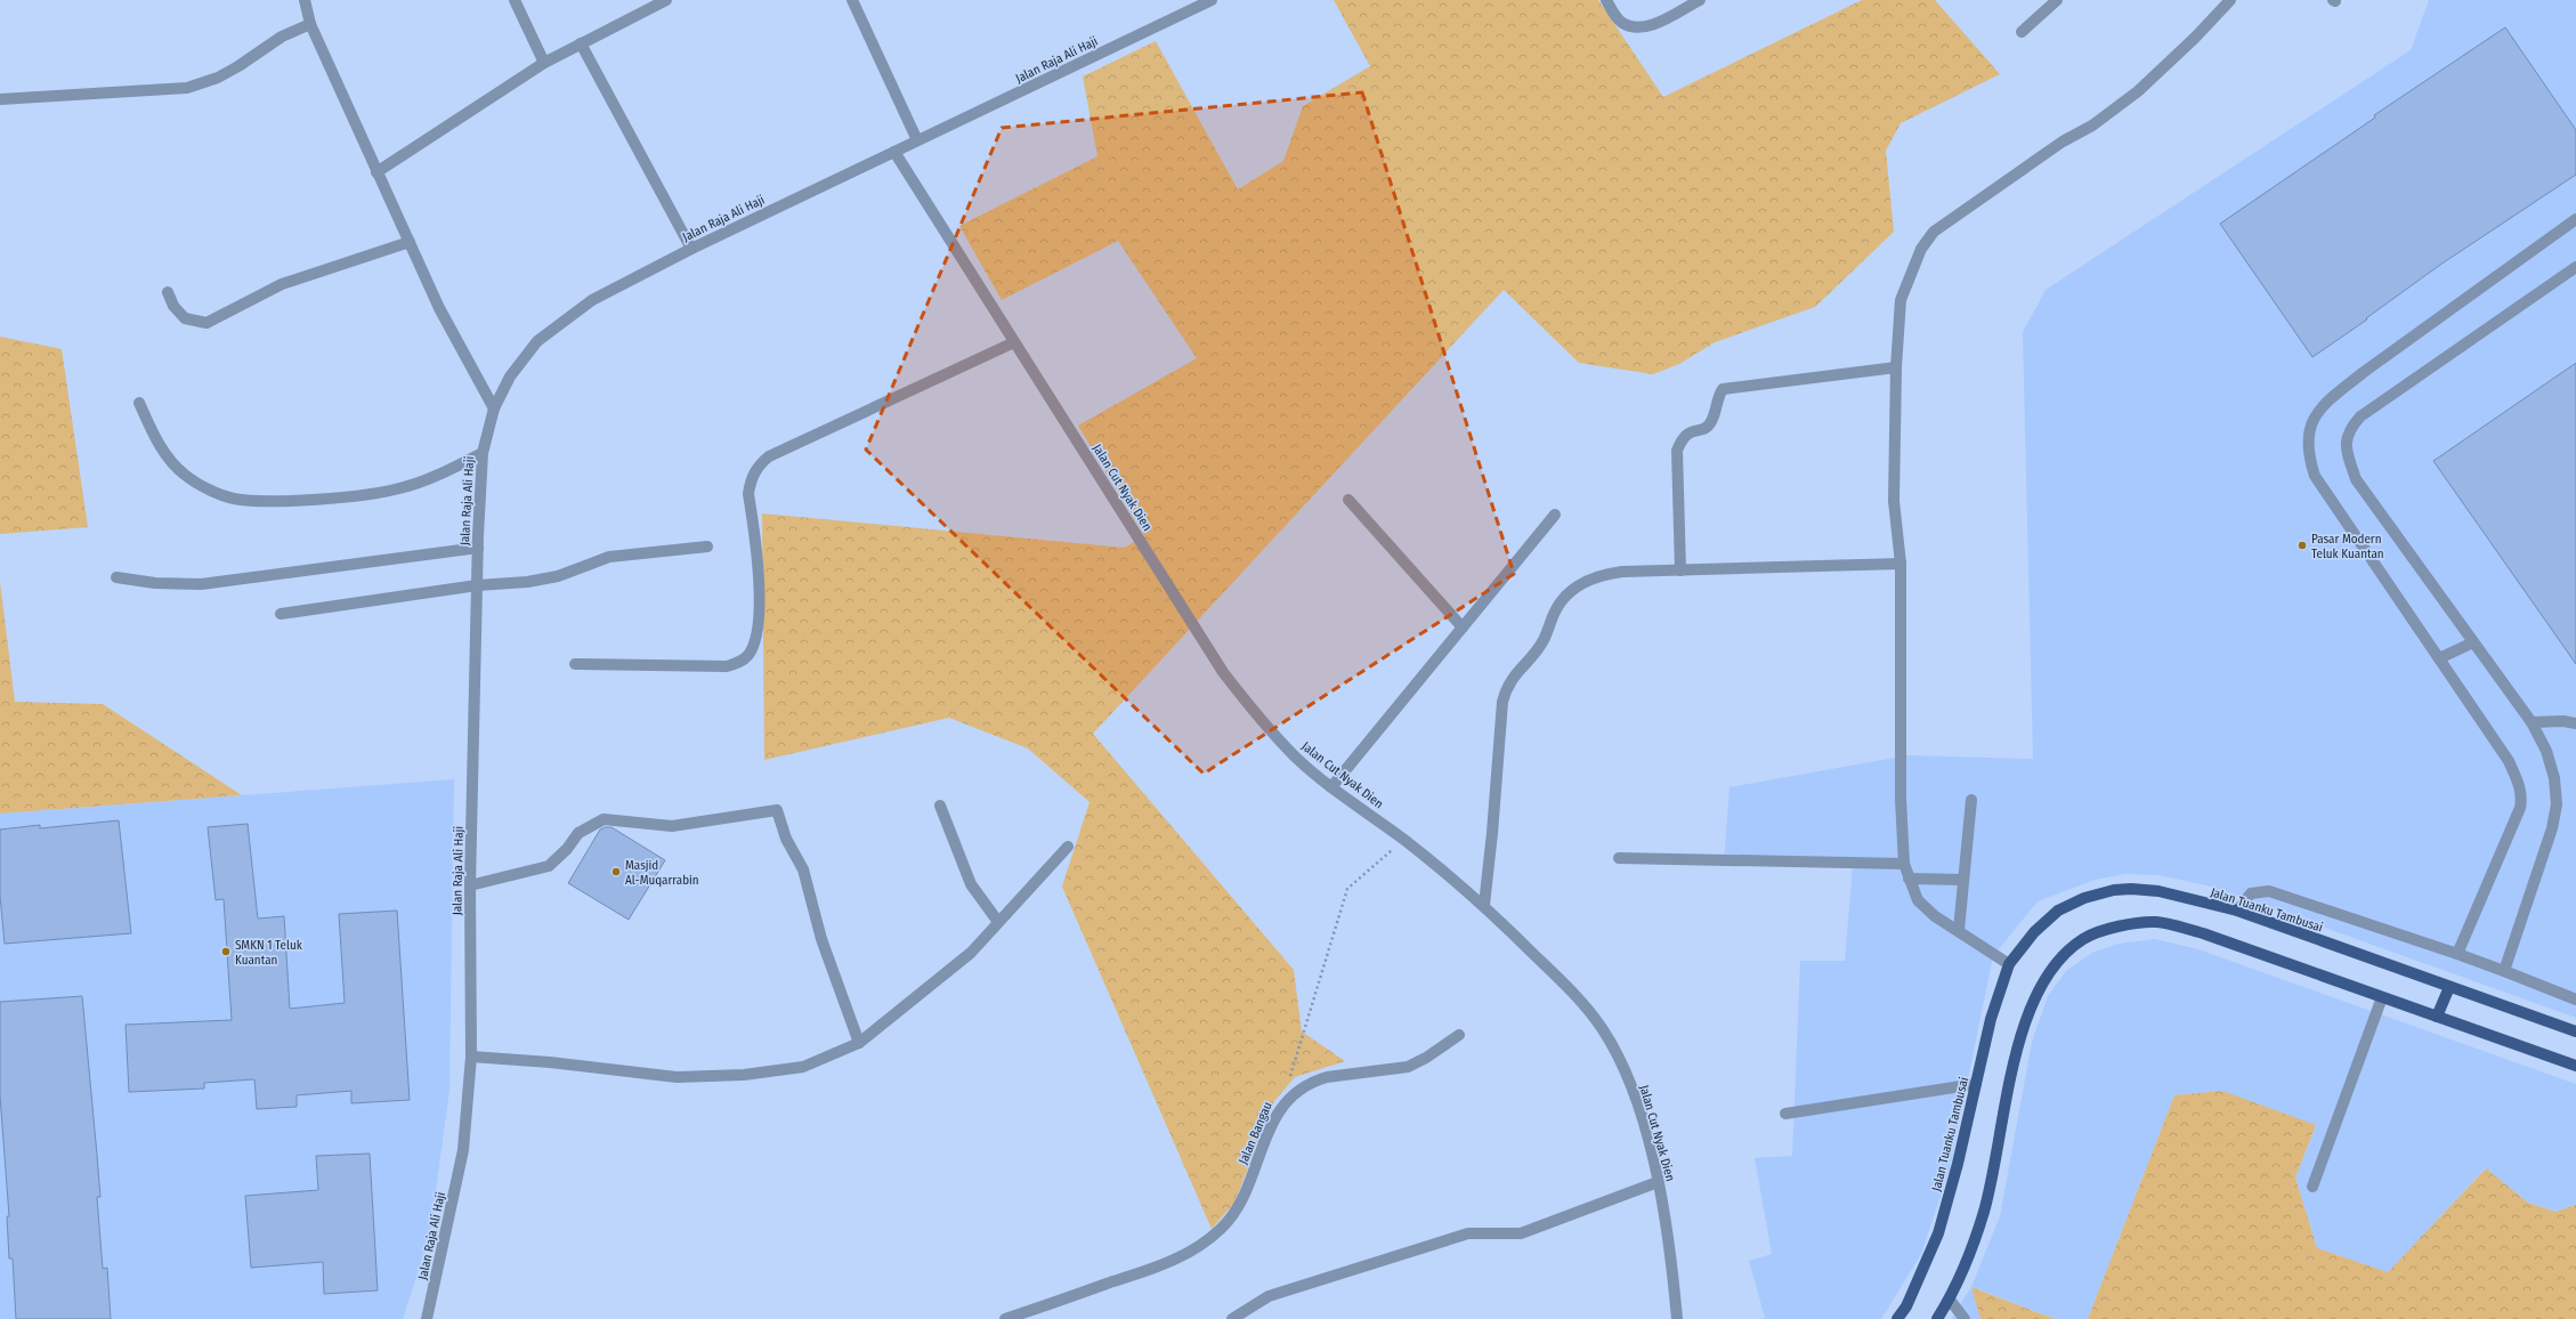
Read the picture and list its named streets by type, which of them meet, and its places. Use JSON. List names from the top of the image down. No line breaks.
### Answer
{"streets":{"main road":["Jalan Tuanku Tambusai"],"street":["Jalan Raja Ali Haji","Jalan Cut Nyak Dien","Jalan Bangau"]},"crossings":[["Jalan Raja Ali Haji","Jalan Cut Nyak Dien"],["Jalan Cut Nyak Dien","Jalan Bangau"]],"places":["Pasar Modern Teluk Kuantan","Masjid Al-Muqarrabin","SMKN 1 Teluk Kuantan"]}
